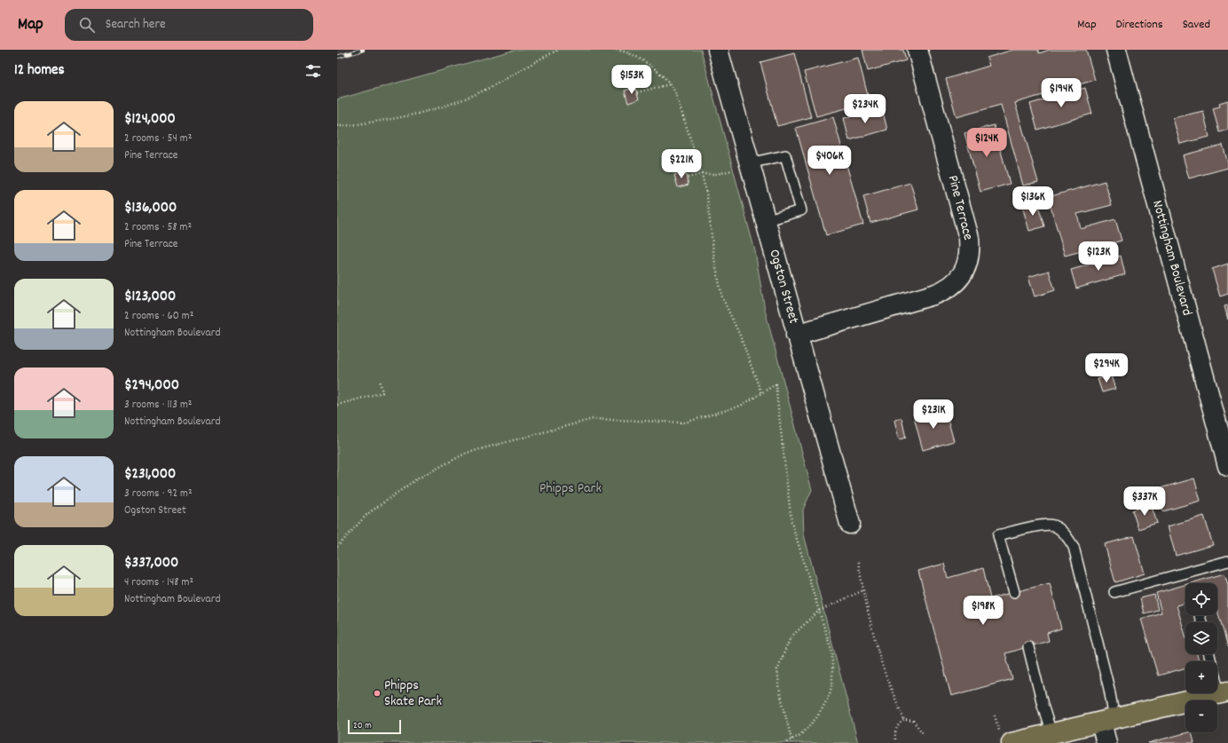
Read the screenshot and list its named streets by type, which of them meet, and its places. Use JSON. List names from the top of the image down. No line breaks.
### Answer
{"streets":{"street":["Pine Terrace","Nottingham Boulevard","Ogston Street"]},"crossings":[["Pine Terrace","Ogston Street"]],"parks":["Phipps Park"],"places":["Phipps Skate Park"],"scale_bar":"20 m","page":{"header":"Map","search":"Search here","nav":["Map","Directions","Saved"],"heading":"12 homes","price":["$153K","$194K","$234K","$124K","$406K","$221K","$136K","$123K","$294K","$231K","$337K","$198K"],"list":[{"name":"$124,000","note":"2 rooms · 54 m² · Pine Terrace"},{"name":"$136,000","note":"2 rooms · 58 m² · Pine Terrace"},{"name":"$123,000","note":"2 rooms · 60 m² · Nottingham Boulevard"},{"name":"$294,000","note":"3 rooms · 113 m² · Nottingham Boulevard"},{"name":"$231,000","note":"3 rooms · 92 m² · Ogston Street"},{"name":"$337,000","note":"4 rooms · 148 m² · Nottingham Boulevard"}],"map_buttons":["+","−"],"scale":"20 m"}}
